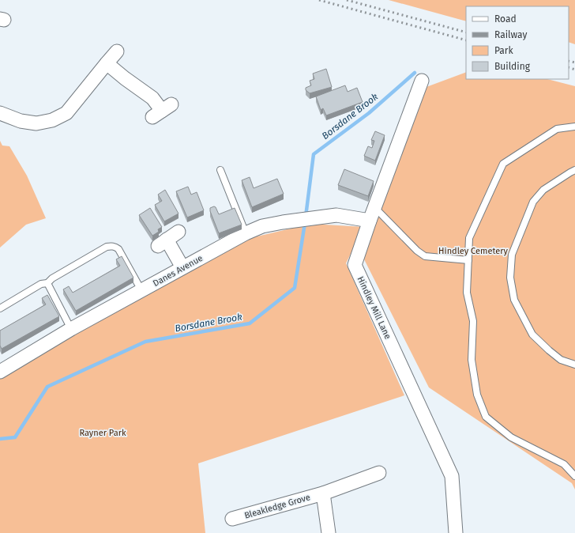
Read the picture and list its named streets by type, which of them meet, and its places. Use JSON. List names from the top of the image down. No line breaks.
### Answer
{"streets":{"street":["Danes Avenue","Hindley Mill Lane","Bleakledge Grove"]},"crossings":[["Danes Avenue","Hindley Mill Lane"]],"water":["Borsdane Brook"],"parks":["Hindley Cemetery","Rayner Park"],"legend":["Road","Railway","Park","Building"]}
